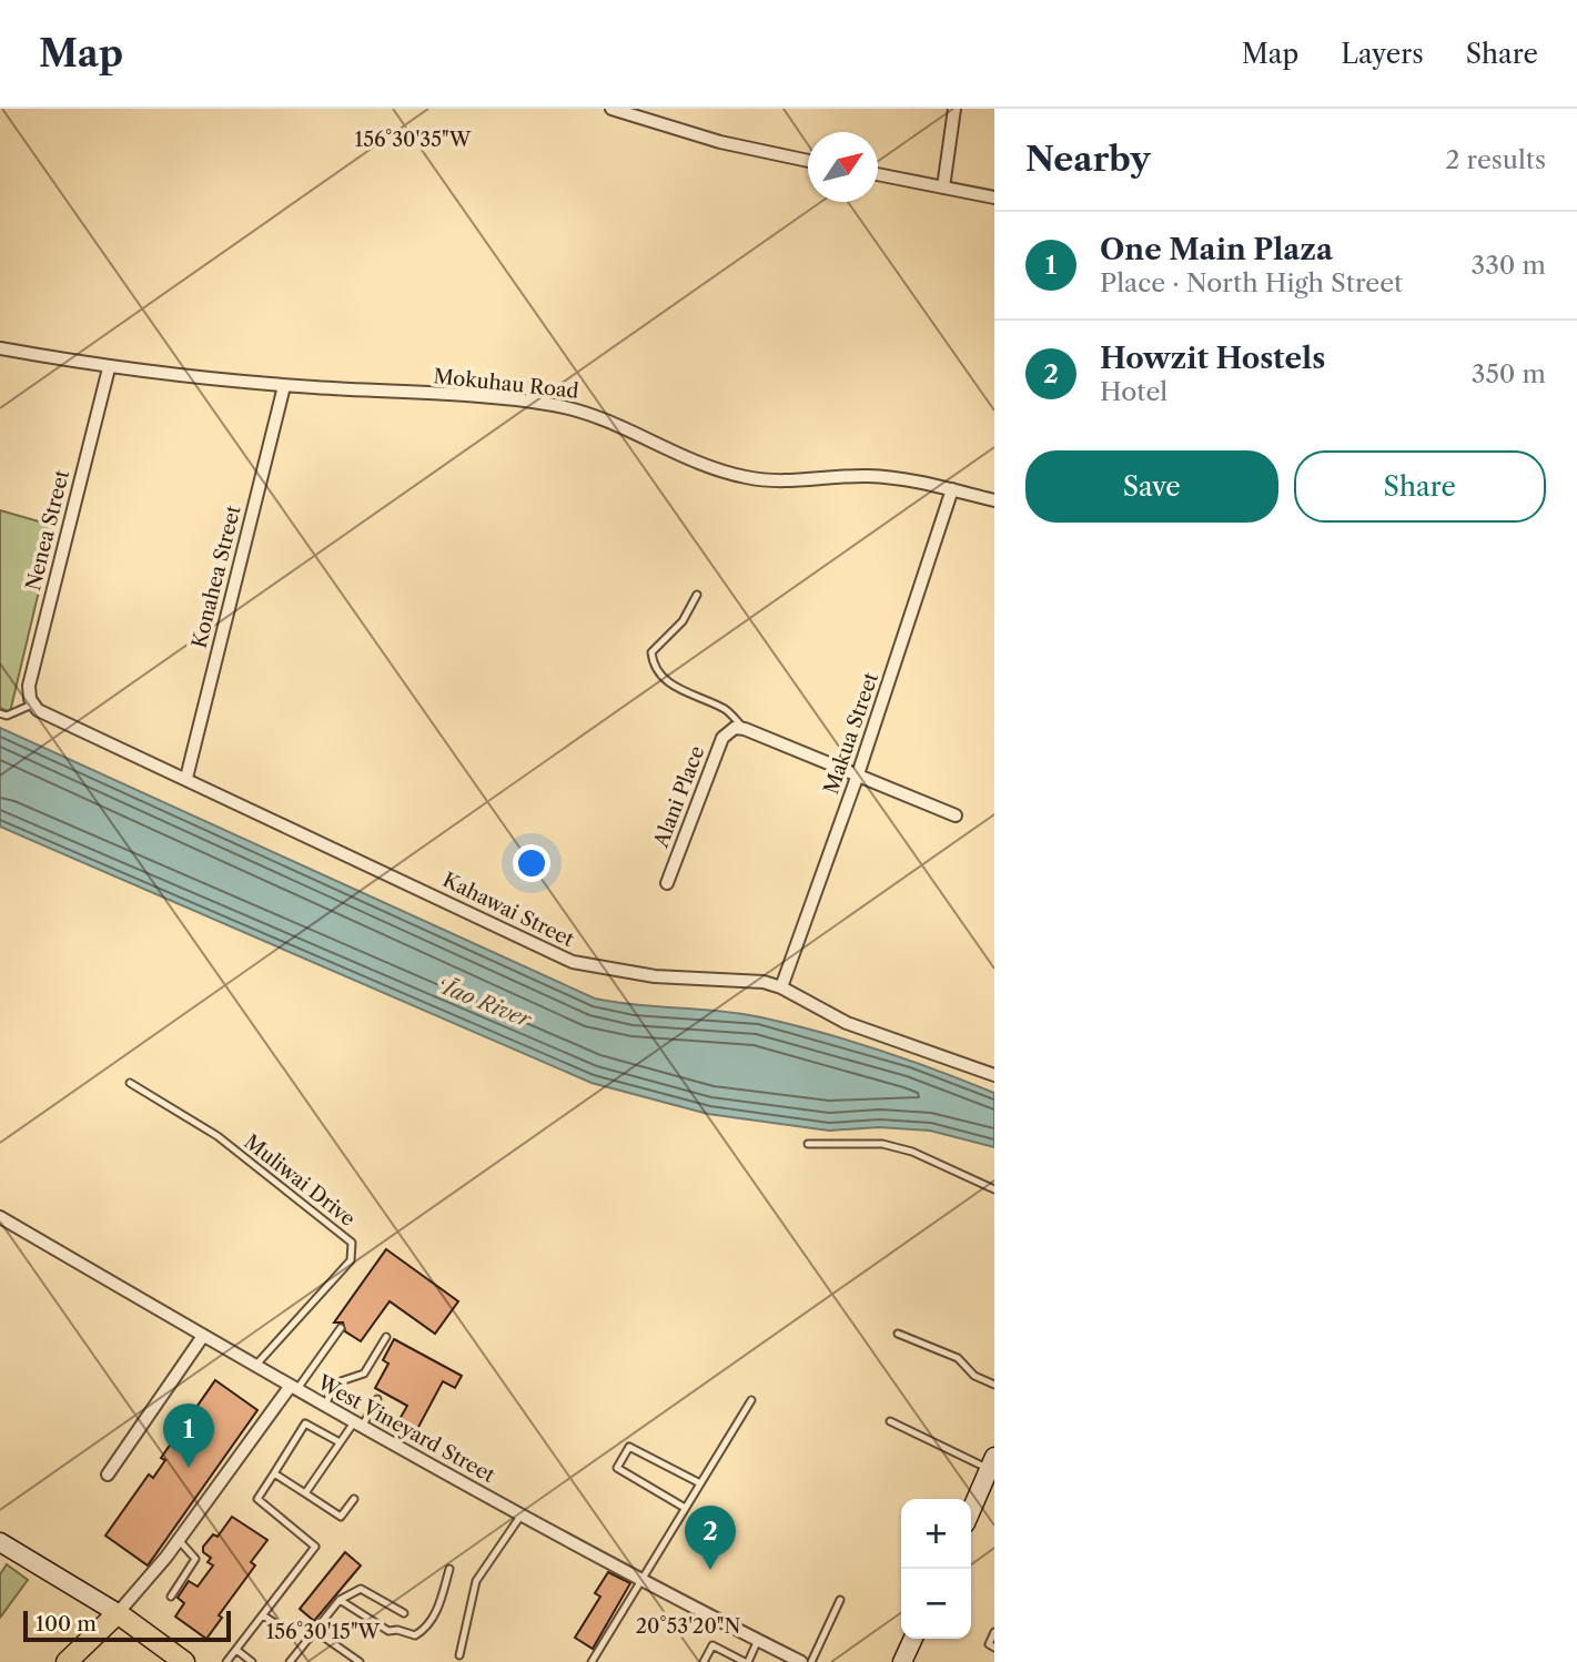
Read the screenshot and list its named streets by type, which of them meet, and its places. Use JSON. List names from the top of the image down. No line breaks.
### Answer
{"streets":{"street":["Mokuhau Road","Nenea Street","Konahea Street","Makua Street","Alani Place","Kahawai Street","West Vineyard Street"],"lane":["Muliwai Drive"]},"crossings":[["Mokuhau Road","Nenea Street"],["Mokuhau Road","Konahea Street"],["Mokuhau Road","Makua Street"],["Nenea Street","Kahawai Street"],["Konahea Street","Kahawai Street"],["Makua Street","Kahawai Street"],["Muliwai Drive","West Vineyard Street"]],"water":["ʻĪao River"],"scale_bar":"100 m","north":"top right","page":{"header":"Map","nav":["Map","Layers","Share"],"heading":["Nearby","2 results"],"list":[{"mark":"1","name":"One Main Plaza","note":"Place · North High Street","value":"330 m"},{"mark":"2","name":"Howzit Hostels","note":"Hotel","value":"350 m"}],"buttons":["Save","Share"],"pins":["1","2"],"map_buttons":["+","−"],"scale":"100 m"},"coordinates":["156°30'35\"W","20°53'20\"N","156°30'15\"W"]}
